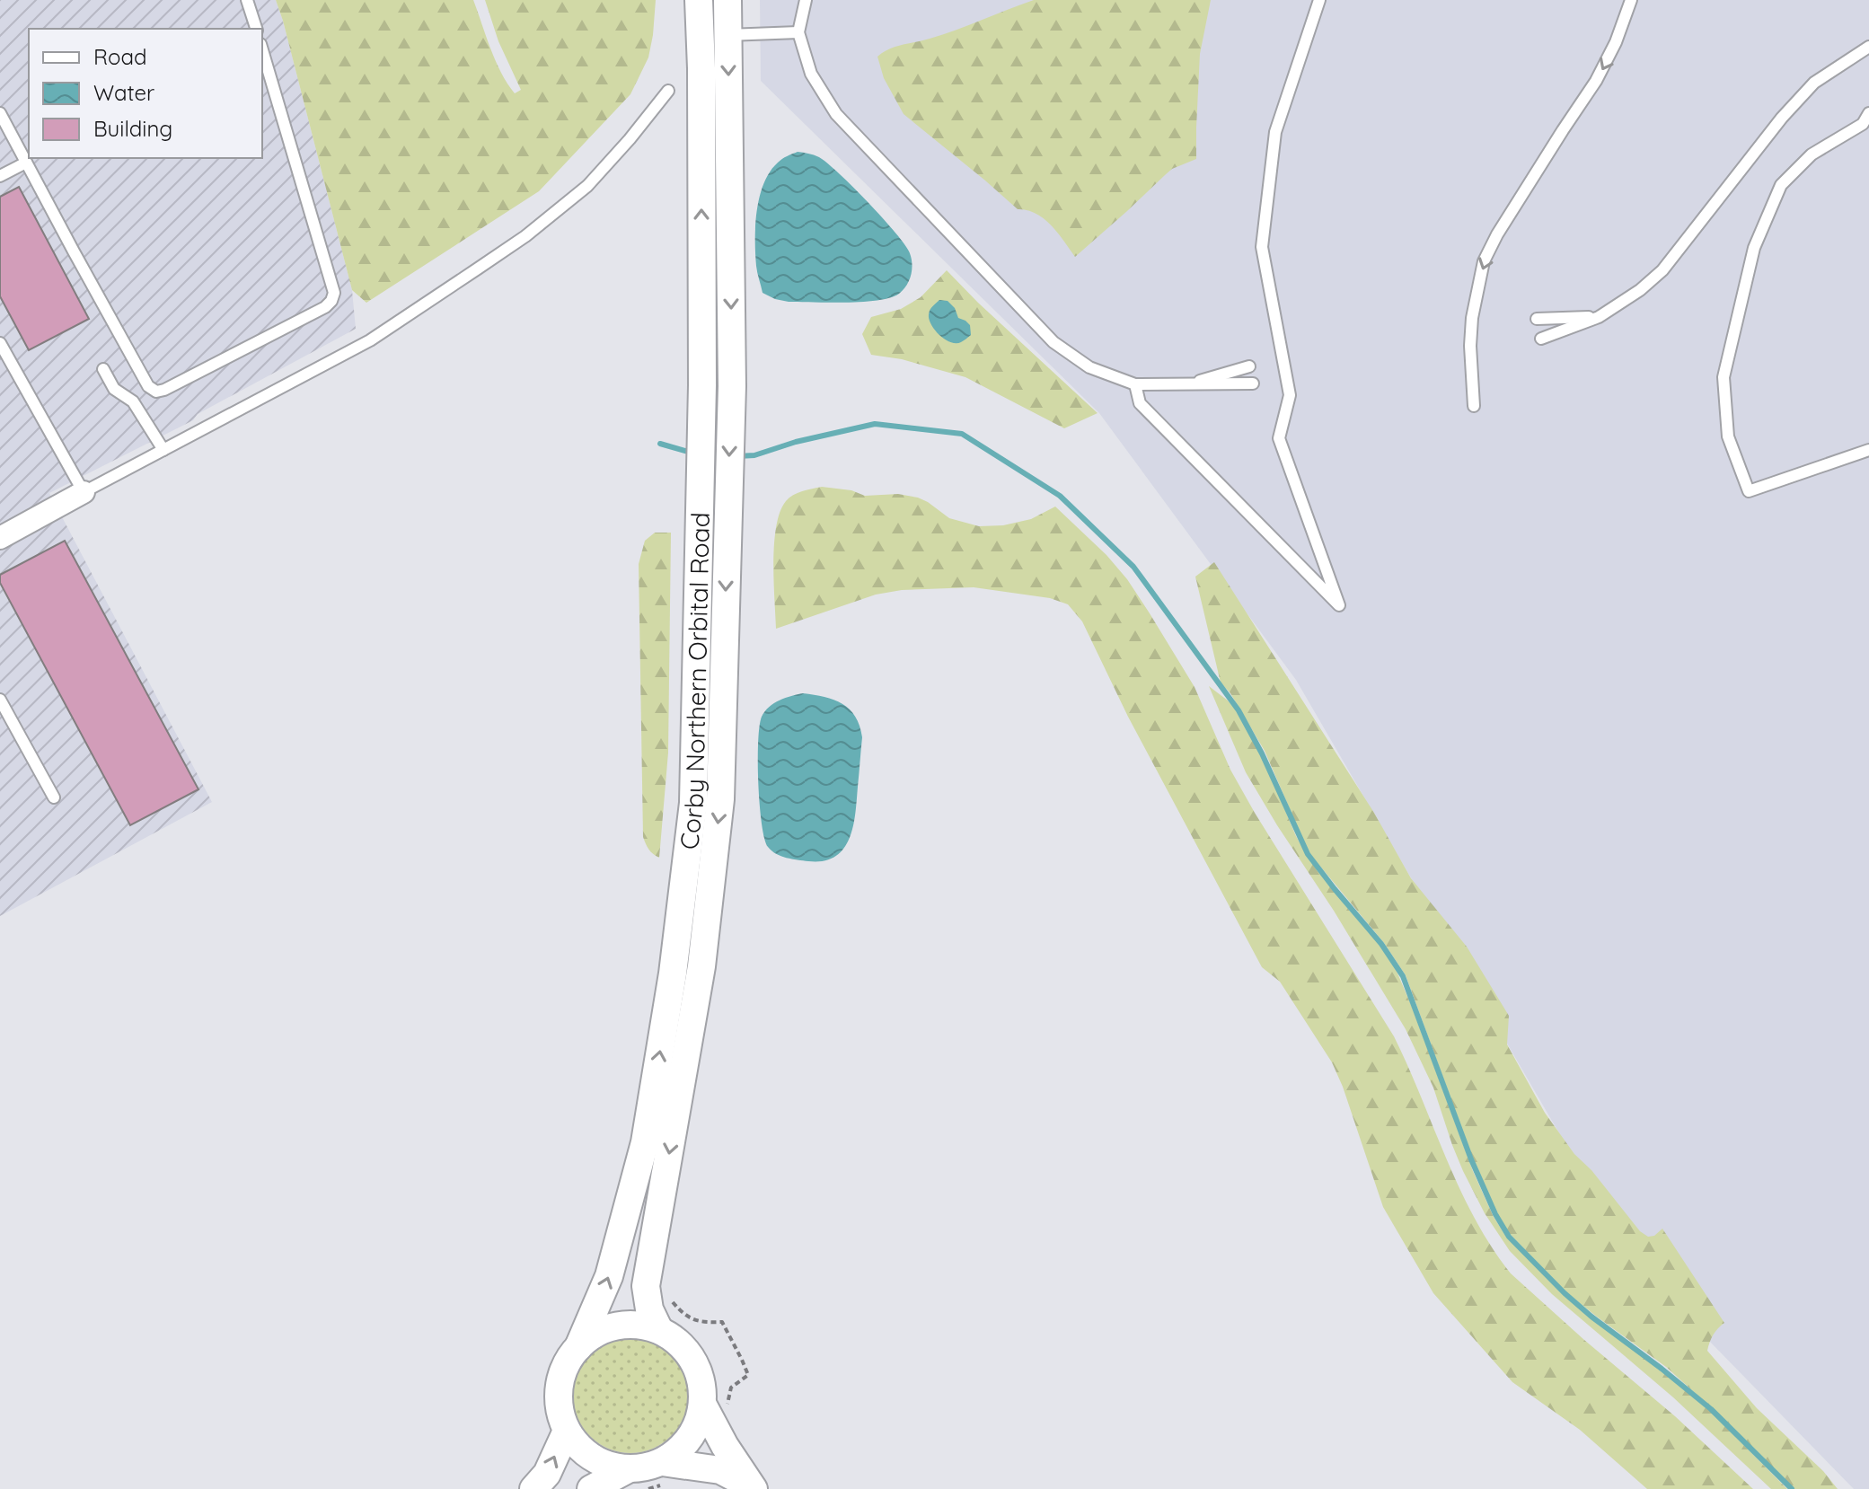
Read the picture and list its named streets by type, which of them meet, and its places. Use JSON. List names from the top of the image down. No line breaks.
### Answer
{"streets":{"street":["Corby Northern Orbital Road"]},"legend":["Road","Water","Building"]}
